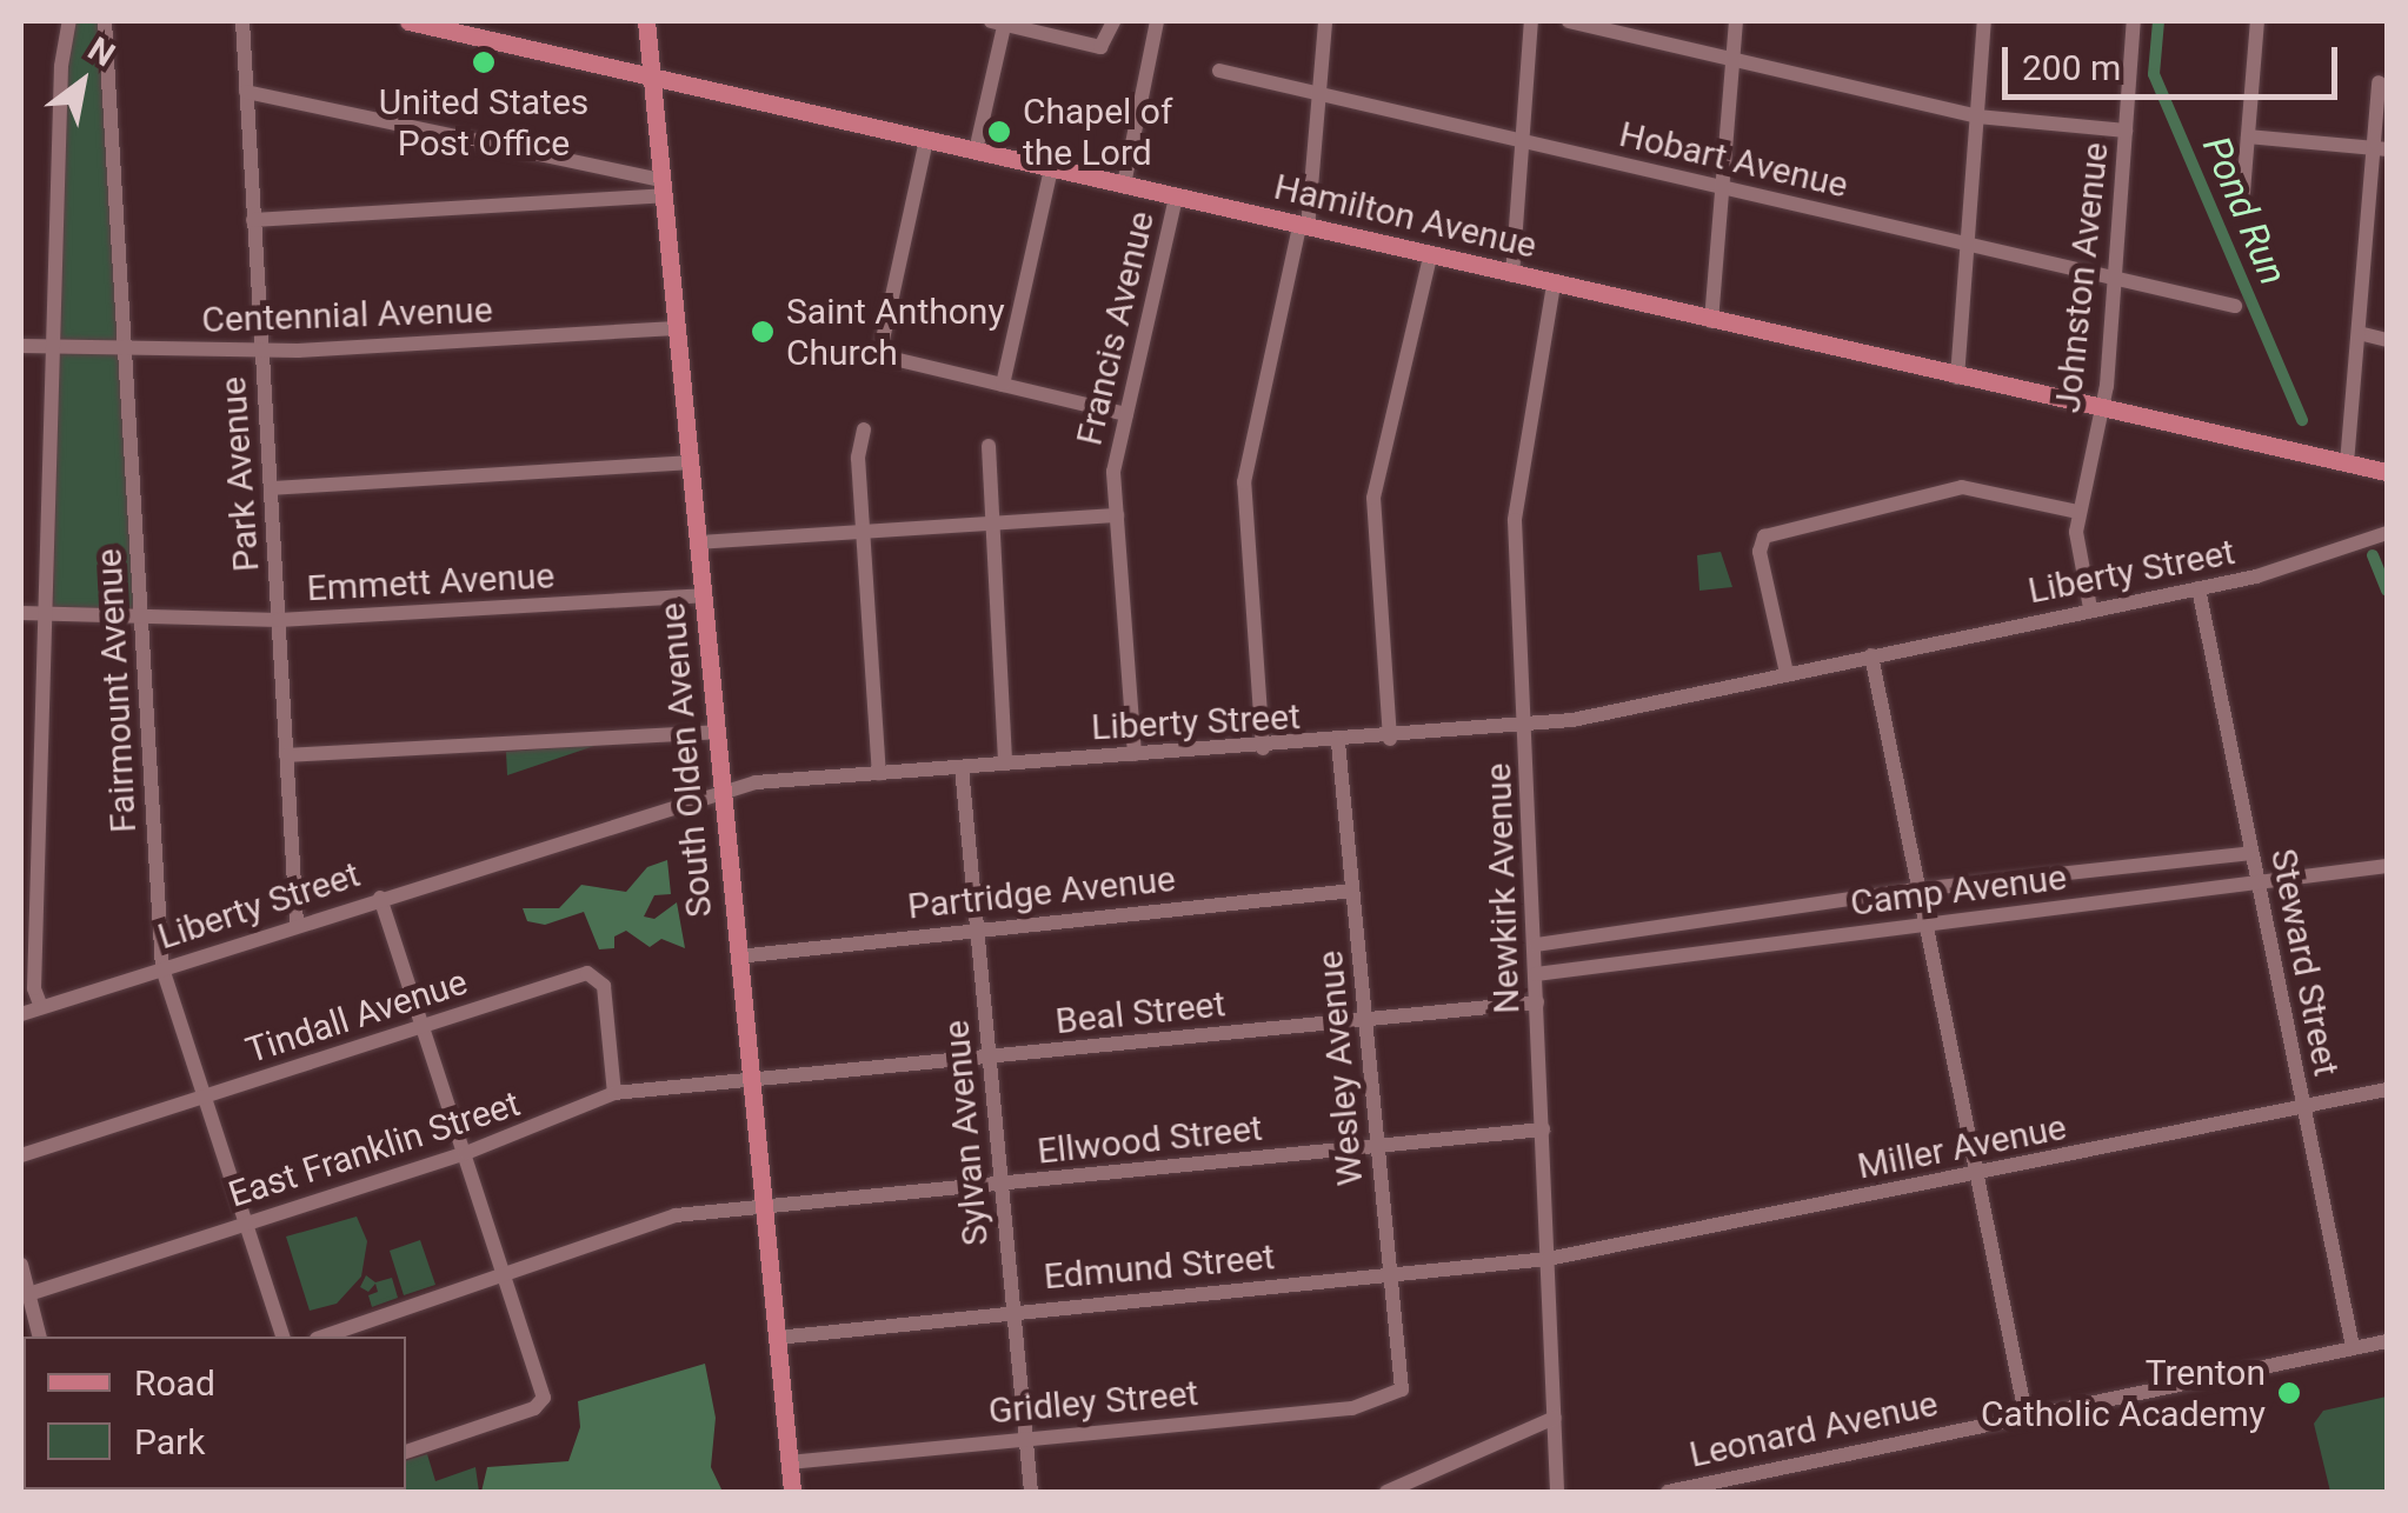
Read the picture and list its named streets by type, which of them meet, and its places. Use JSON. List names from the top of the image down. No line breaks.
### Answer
{"streets":{"main road":["Hamilton Avenue","South Olden Avenue"],"street":["Hobart Avenue","Johnston Avenue","Centennial Avenue","Francis Avenue","Park Avenue","Liberty Street","Emmett Avenue","Fairmount Avenue","Newkirk Avenue","Camp Avenue","Partridge Avenue","Steward Street","Beal Street","Tindall Avenue","Wesley Avenue","Sylvan Avenue","Ellwood Street","Miller Avenue","East Franklin Street","Edmund Street","Gridley Street","Leonard Avenue"]},"crossings":[["Hobart Avenue","Johnston Avenue"],["Hamilton Avenue","Johnston Avenue"],["Hamilton Avenue","Francis Avenue"],["Hamilton Avenue","South Olden Avenue"],["Hamilton Avenue","Newkirk Avenue"],["Johnston Avenue","Liberty Street"],["Centennial Avenue","Park Avenue"],["Centennial Avenue","Fairmount Avenue"],["Centennial Avenue","South Olden Avenue"],["Francis Avenue","Liberty Street"],["Park Avenue","Liberty Street"],["Park Avenue","Emmett Avenue"],["Liberty Street","Fairmount Avenue"],["Liberty Street","South Olden Avenue"],["Liberty Street","Newkirk Avenue"],["Liberty Street","Steward Street"],["Liberty Street","Wesley Avenue"],["Liberty Street","Sylvan Avenue"],["Emmett Avenue","Fairmount Avenue"],["Emmett Avenue","South Olden Avenue"],["Fairmount Avenue","Tindall Avenue"],["Fairmount Avenue","East Franklin Street"],["South Olden Avenue","Partridge Avenue"],["South Olden Avenue","Beal Street"],["South Olden Avenue","Ellwood Street"],["South Olden Avenue","East Franklin Street"],["South Olden Avenue","Edmund Street"],["South Olden Avenue","Gridley Street"],["Newkirk Avenue","Camp Avenue"],["Newkirk Avenue","Beal Street"],["Newkirk Avenue","Ellwood Street"],["Newkirk Avenue","Miller Avenue"],["Newkirk Avenue","Edmund Street"],["Camp Avenue","Steward Street"],["Partridge Avenue","Wesley Avenue"],["Partridge Avenue","Sylvan Avenue"],["Steward Street","Miller Avenue"],["Steward Street","Leonard Avenue"],["Beal Street","Wesley Avenue"],["Beal Street","Sylvan Avenue"],["Beal Street","East Franklin Street"],["Tindall Avenue","East Franklin Street"],["Wesley Avenue","Ellwood Street"],["Wesley Avenue","Edmund Street"],["Wesley Avenue","Gridley Street"],["Sylvan Avenue","Ellwood Street"],["Sylvan Avenue","Edmund Street"],["Sylvan Avenue","Gridley Street"],["Miller Avenue","Edmund Street"]],"water":["Pond Run"],"places":["United States Post Office","Chapel of the Lord","Saint Anthony Church","Trenton Catholic Academy"],"legend":["Road","Park"],"scale_bar":"200 m","north":"top right"}
